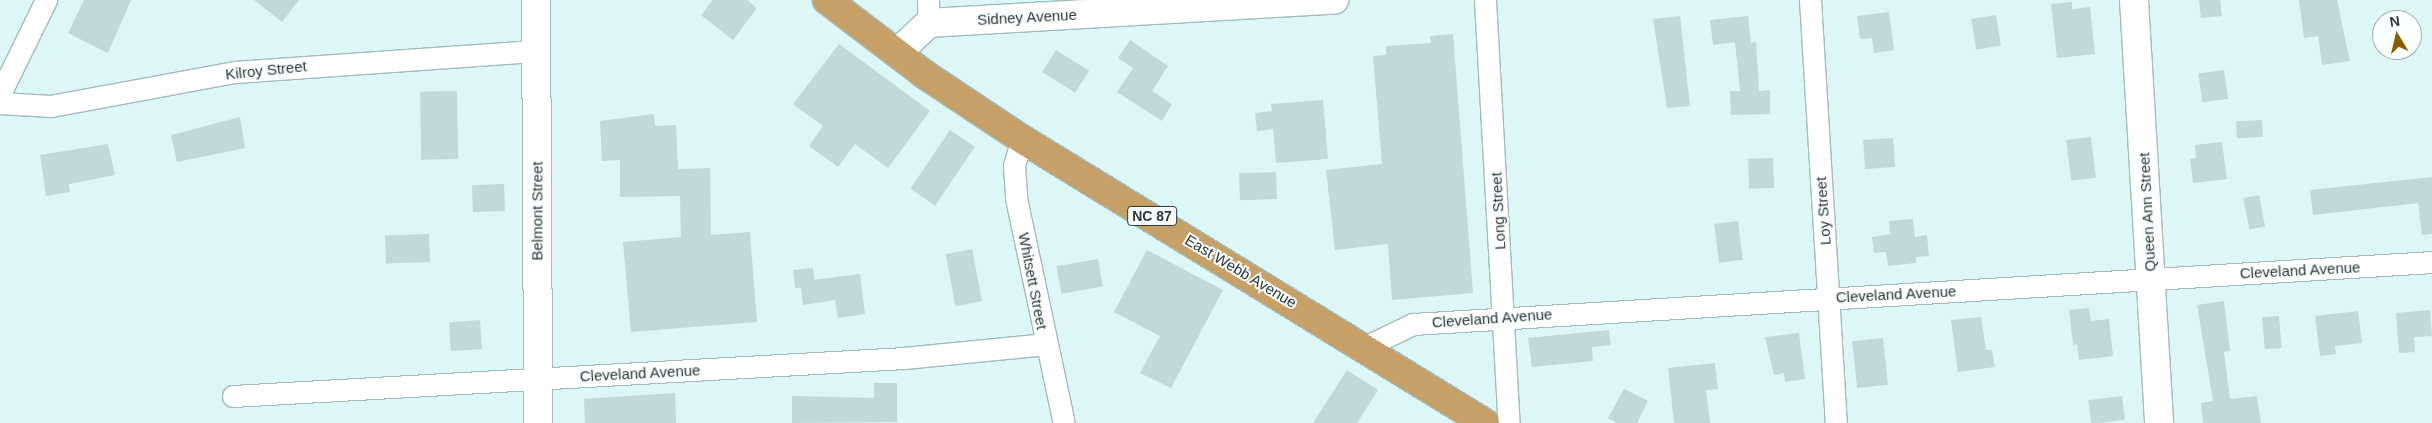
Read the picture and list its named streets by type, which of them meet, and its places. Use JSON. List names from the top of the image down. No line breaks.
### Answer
{"streets":{"highway":["NC 87","East Webb Avenue"],"street":["Sidney Avenue","Kilroy Street","Belmont Street","Long Street","Loy Street","Queen Ann Street","Cleveland Avenue","Whitsett Street"]},"crossings":[["Kilroy Street","Belmont Street"],["Belmont Street","Cleveland Avenue"],["Long Street","Cleveland Avenue"],["Loy Street","Cleveland Avenue"],["Queen Ann Street","Cleveland Avenue"],["Cleveland Avenue","East Webb Avenue"],["Cleveland Avenue","Whitsett Street"],["East Webb Avenue","Whitsett Street"]],"north":"top"}
